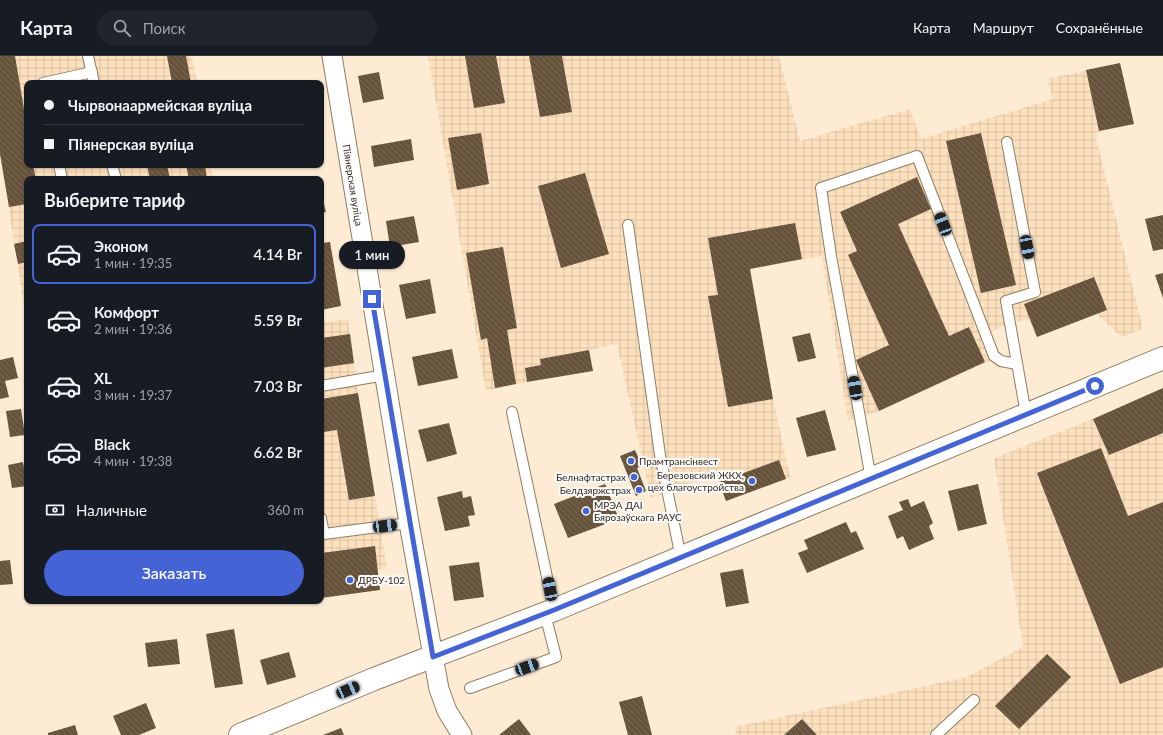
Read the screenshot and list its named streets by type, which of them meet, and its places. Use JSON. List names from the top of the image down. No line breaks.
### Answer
{"streets":{"street":["Піянерская вуліца"]},"places":["Прамтрансінвест","Белнафтастрах","Березовский ЖКХ, цех благоустройства","Белдзяржстрах","МРЭА ДАІ Бярозаўскага РАУС","ДРБУ-102"],"page":{"header":"Карта","search":"Поиск","nav":["Карта","Маршрут","Сохранённые"],"banner":["Чырвонаармейская вуліца","Піянерская вуліца"],"heading":"Выберите тариф","list":[{"name":"Эконом","note":"1 мин · 19:35","value":"4.14 Br"},{"name":"Комфорт","note":"2 мин · 19:36","value":"5.59 Br"},{"name":"XL","note":"3 мин · 19:37","value":"7.03 Br"},{"name":"Black","note":"4 мин · 19:38","value":"6.62 Br"}],"bubble":"1 мин","pay":["Наличные","360 m"],"buttons":"Заказать"}}
